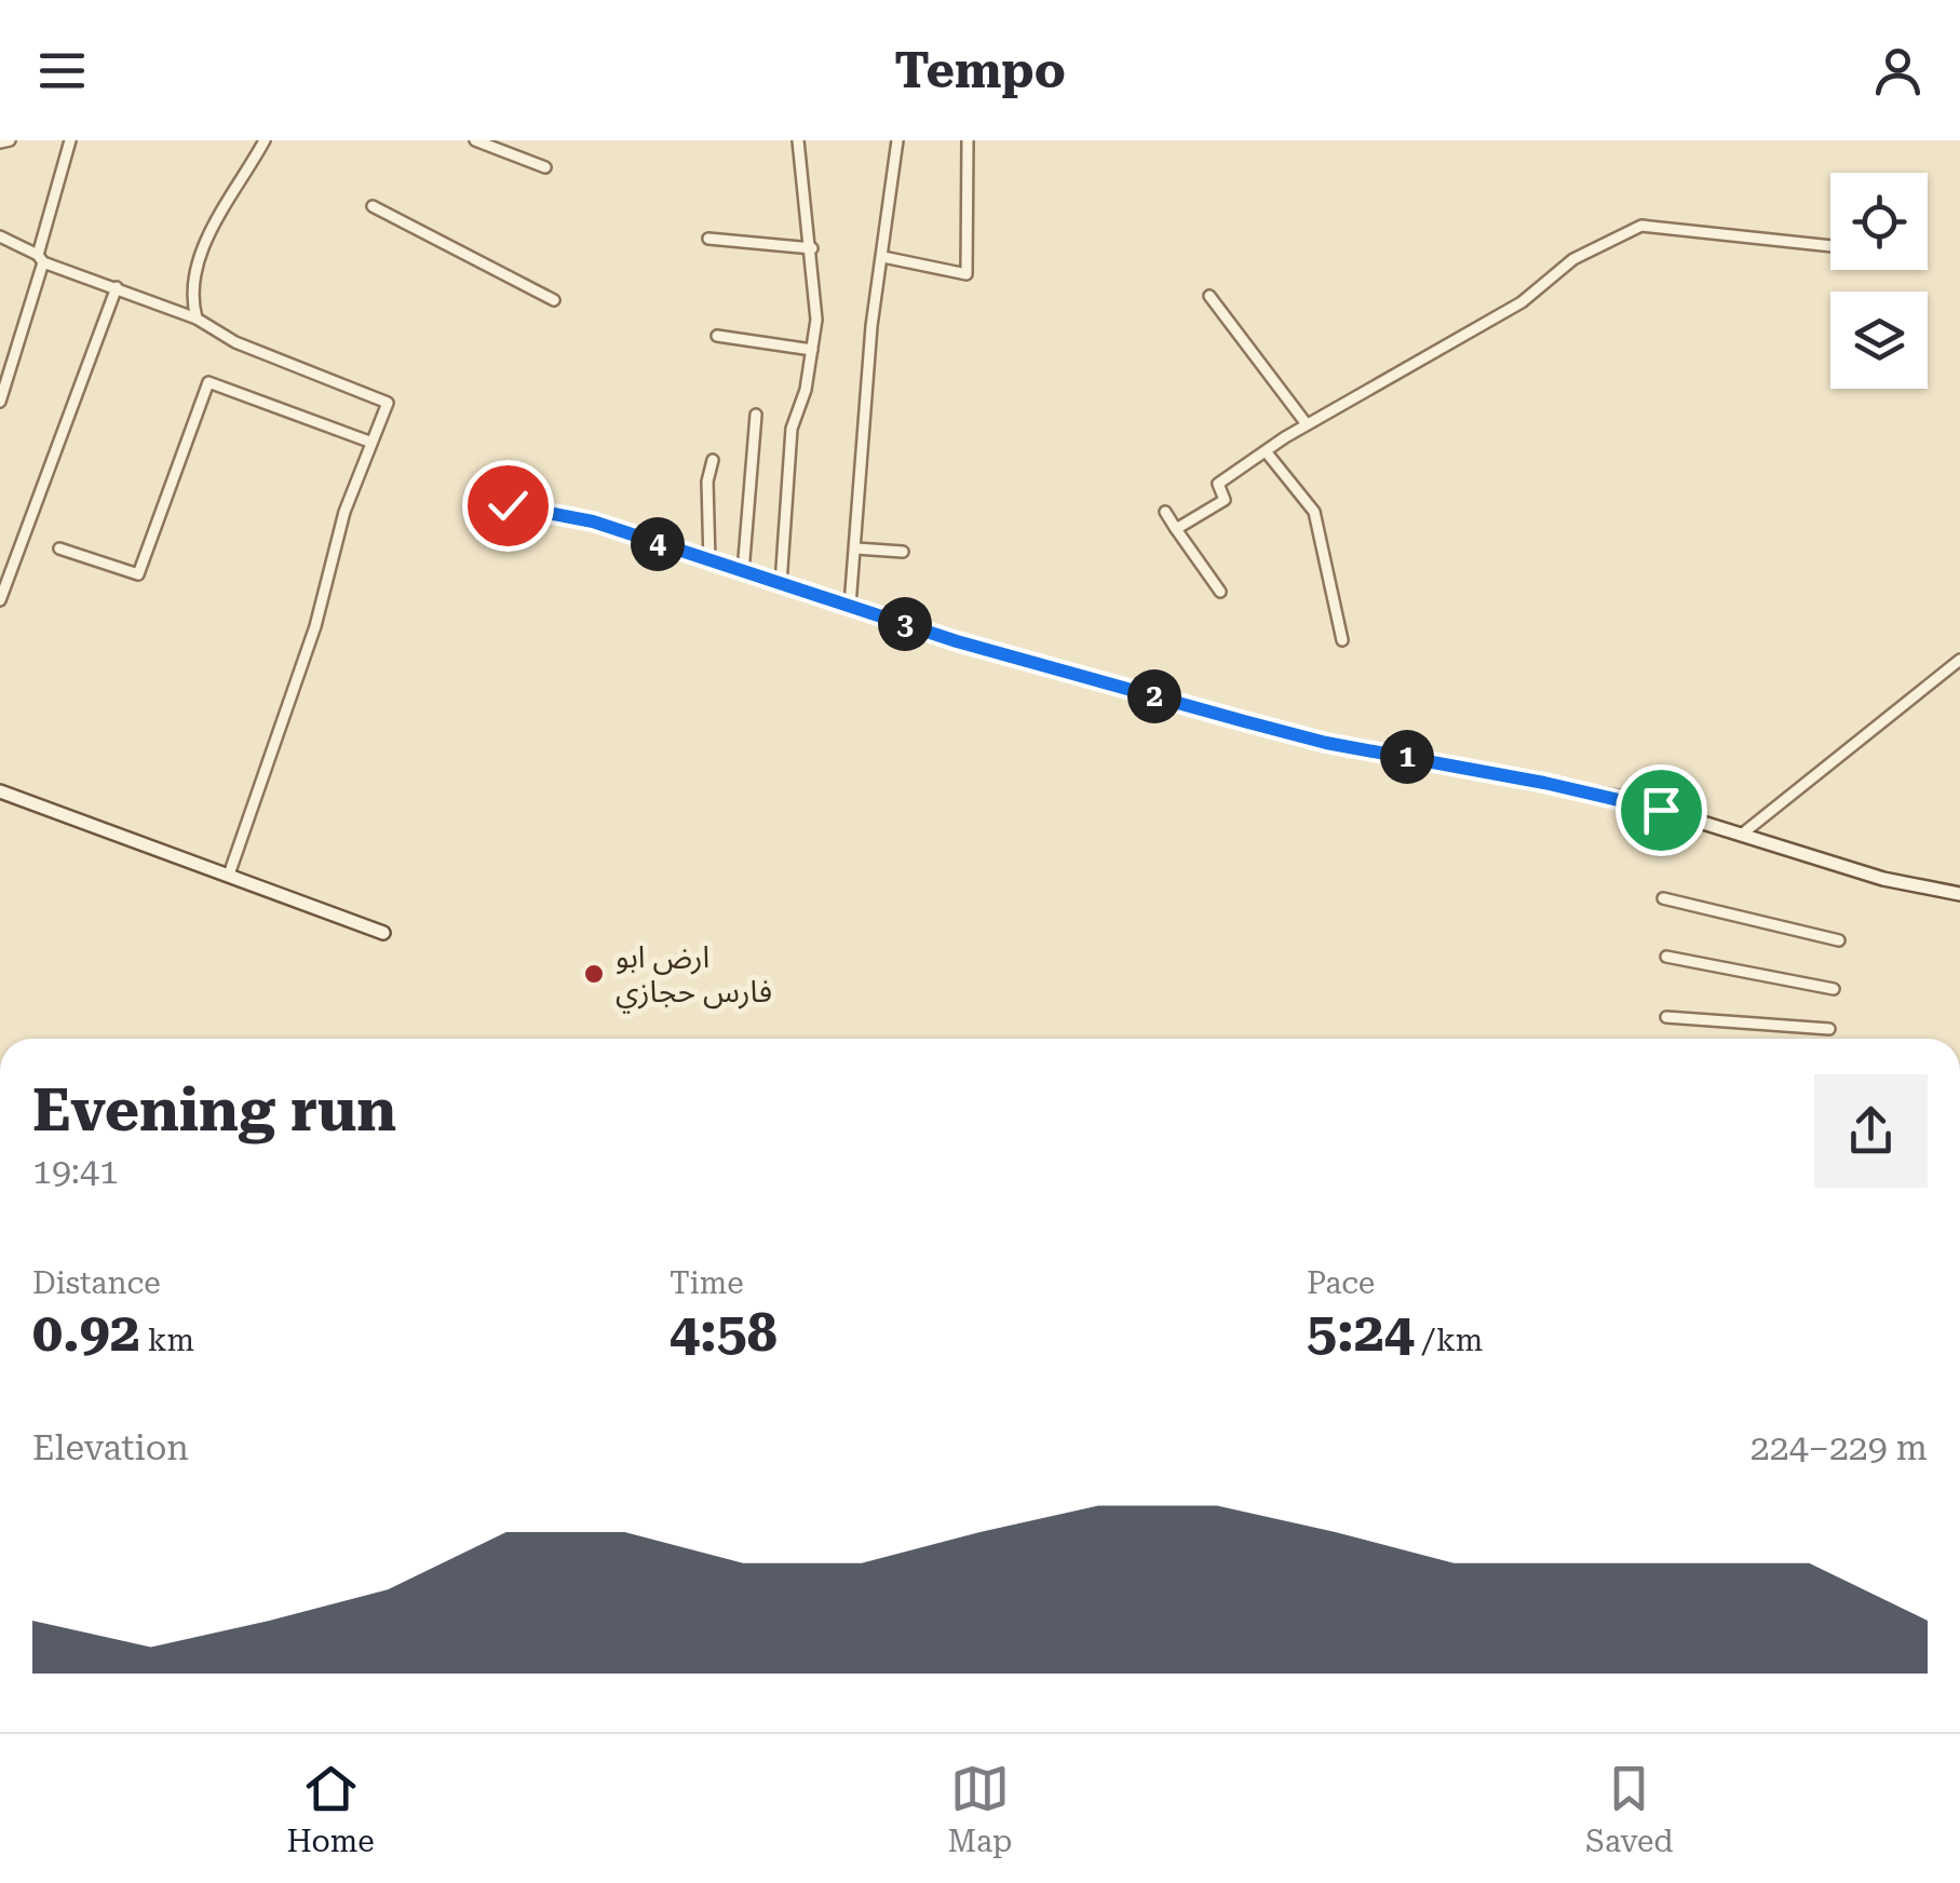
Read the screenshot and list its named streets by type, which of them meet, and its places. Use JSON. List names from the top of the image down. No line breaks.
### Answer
{"places":["ارض ابو فارس حجازي"],"page":{"header":"Tempo","pins":["4","3","2","1"],"heading":["Evening run","19:41"],"stats":[["Distance","0.92 km"],["Time","4:58"],["Pace","5:24 /km"]],"chart":["Elevation","224–229 m"],"tabs":["Home","Map","Saved"]}}
